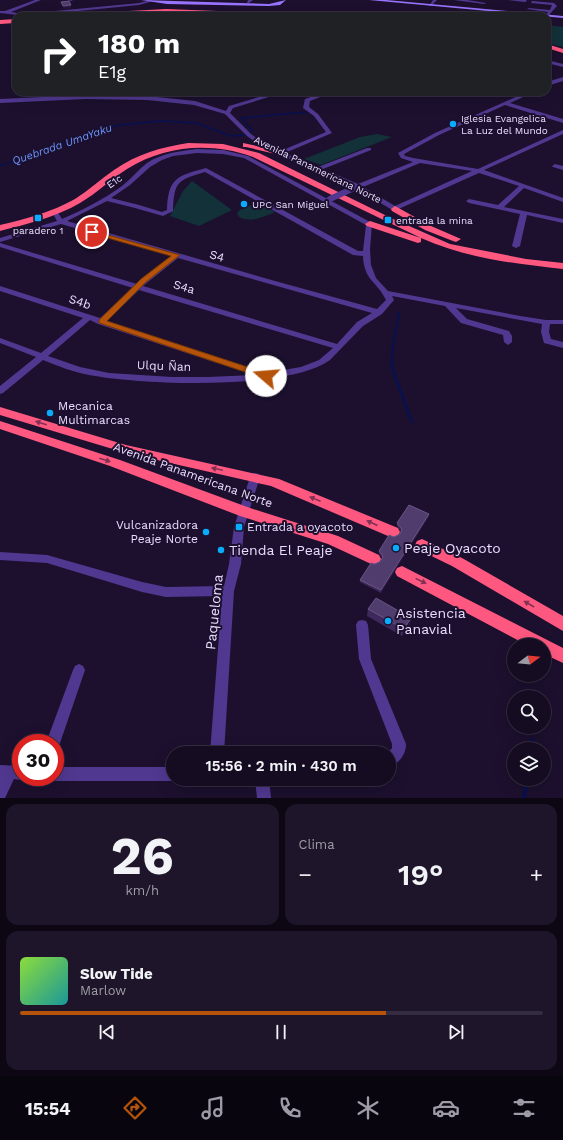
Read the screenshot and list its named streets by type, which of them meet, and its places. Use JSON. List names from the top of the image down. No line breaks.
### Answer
{"streets":{"highway":["Avenida Panamericana Norte"],"street":["E1c","S4","S4a","S4b","Ulqu Ñan","Paqueloma"]},"crossings":[["Avenida Panamericana Norte","Paqueloma"],["E1c","S4"],["S4","Ulqu Ñan"],["S4a","Ulqu Ñan"],["S4b","Ulqu Ñan"]],"water":["Quebrada UmaYaku"],"places":{"other":["Iglesia Evangelica La Luz del Mundo","UPC San Miguel","Mecanica Multimarcas","Vulcanizadora Peaje Norte","Peaje Oyacoto","Tienda El Peaje","Asistencia Panavial"],"transit":["paradero 1","entrada la mina","Entrada a oyacoto"]},"north":"right","page":{"turn":["180 m","E1g"],"limit":"30","trip":"15:56 · 2 min · 430 m","tile":[["26","km/h"],"Clima"],"heat":["−","19°","+"],"song":["Slow Tide","Marlow"],"tabs":"15:54"}}
